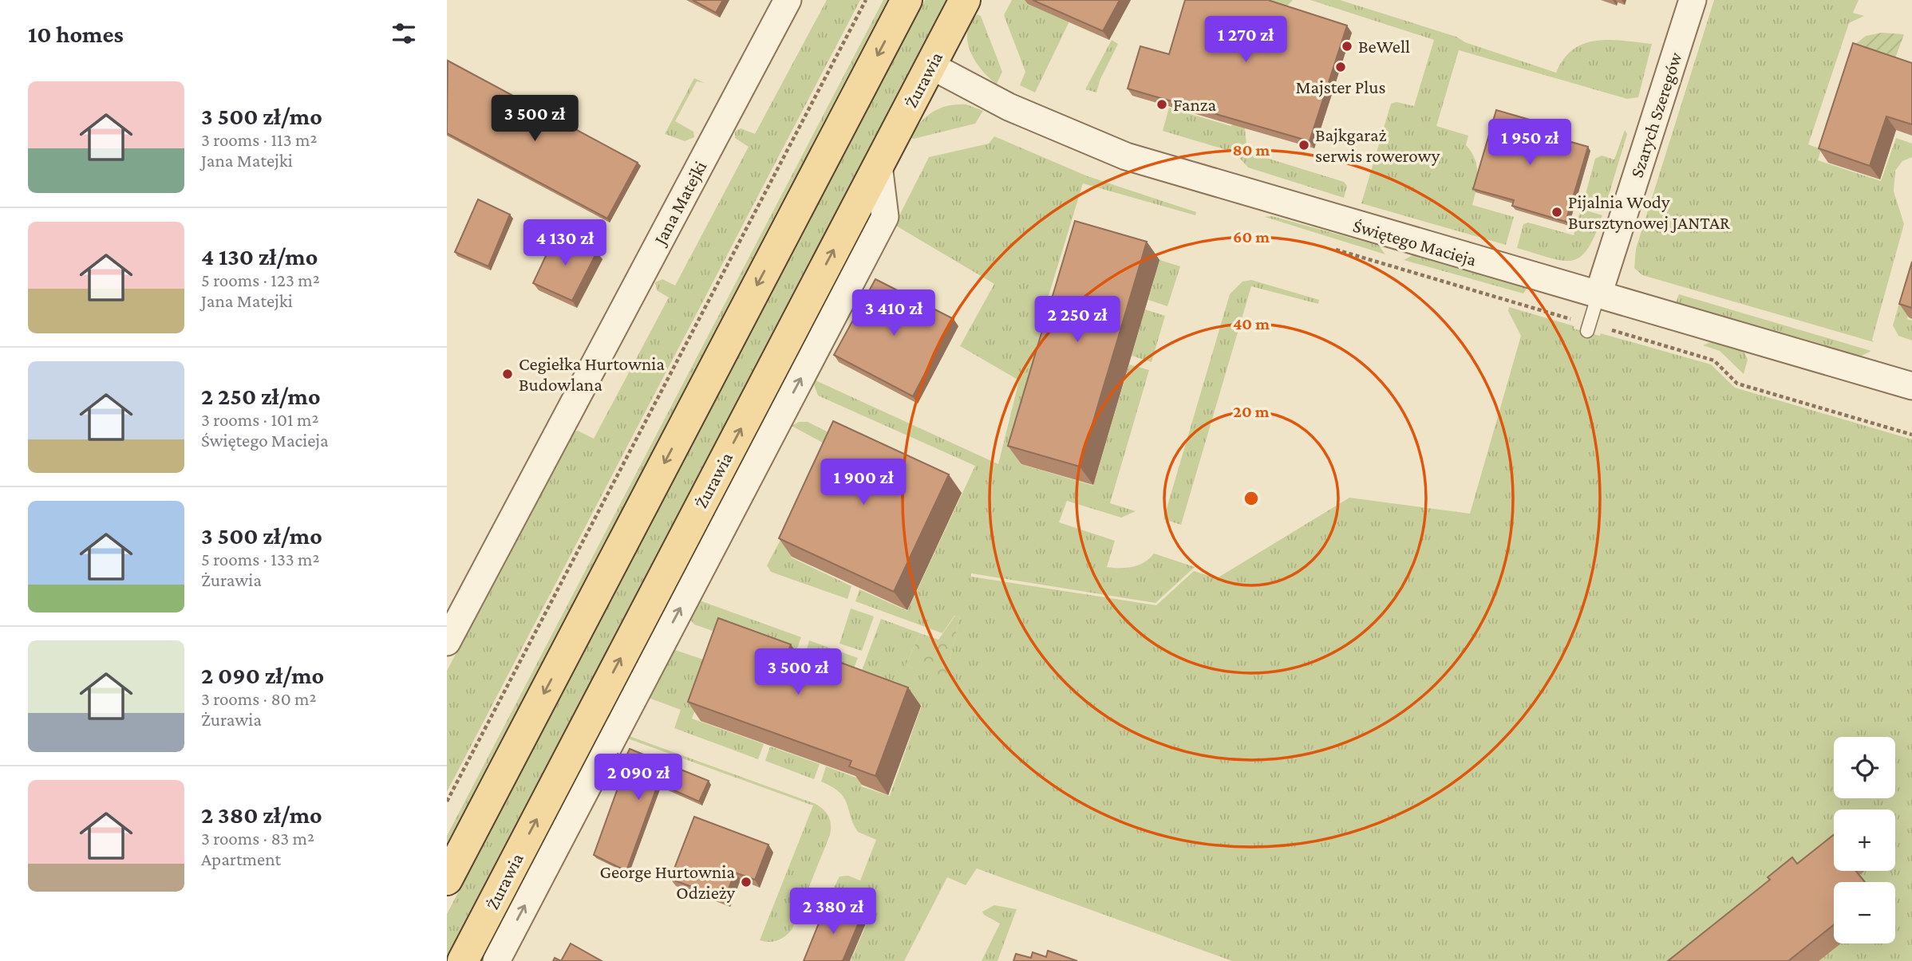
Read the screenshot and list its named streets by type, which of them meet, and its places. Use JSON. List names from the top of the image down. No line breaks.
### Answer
{"streets":{"main road":["Żurawia"],"street":["Szarych Szeregów","Jana Matejki","Świętego Macieja"]},"crossings":[["Żurawia","Świętego Macieja"],["Szarych Szeregów","Świętego Macieja"]],"places":["BeWell","Majster Plus","Fanza","Bajkgaraż serwis rowerowy","Pijalnia Wody Bursztynowej JANTAR","Cegiełka Hurtownia Budowlana","George Hurtownia Odzieży"],"page":{"heading":"10 homes","price":["1 270 zł","3 500 zł","1 950 zł","4 130 zł","3 410 zł","2 250 zł","1 900 zł","3 500 zł","2 090 zł","2 380 zł"],"list":[{"name":"3 500 zł/mo","note":"3 rooms · 113 m² · Jana Matejki"},{"name":"4 130 zł/mo","note":"5 rooms · 123 m² · Jana Matejki"},{"name":"2 250 zł/mo","note":"3 rooms · 101 m² · Świętego Macieja"},{"name":"3 500 zł/mo","note":"5 rooms · 133 m² · Żurawia"},{"name":"2 090 zł/mo","note":"3 rooms · 80 m² · Żurawia"},{"name":"2 380 zł/mo","note":"3 rooms · 83 m² · Apartment"}],"map_buttons":["+","−"]},"rings":["80 m","60 m","40 m","20 m"]}
